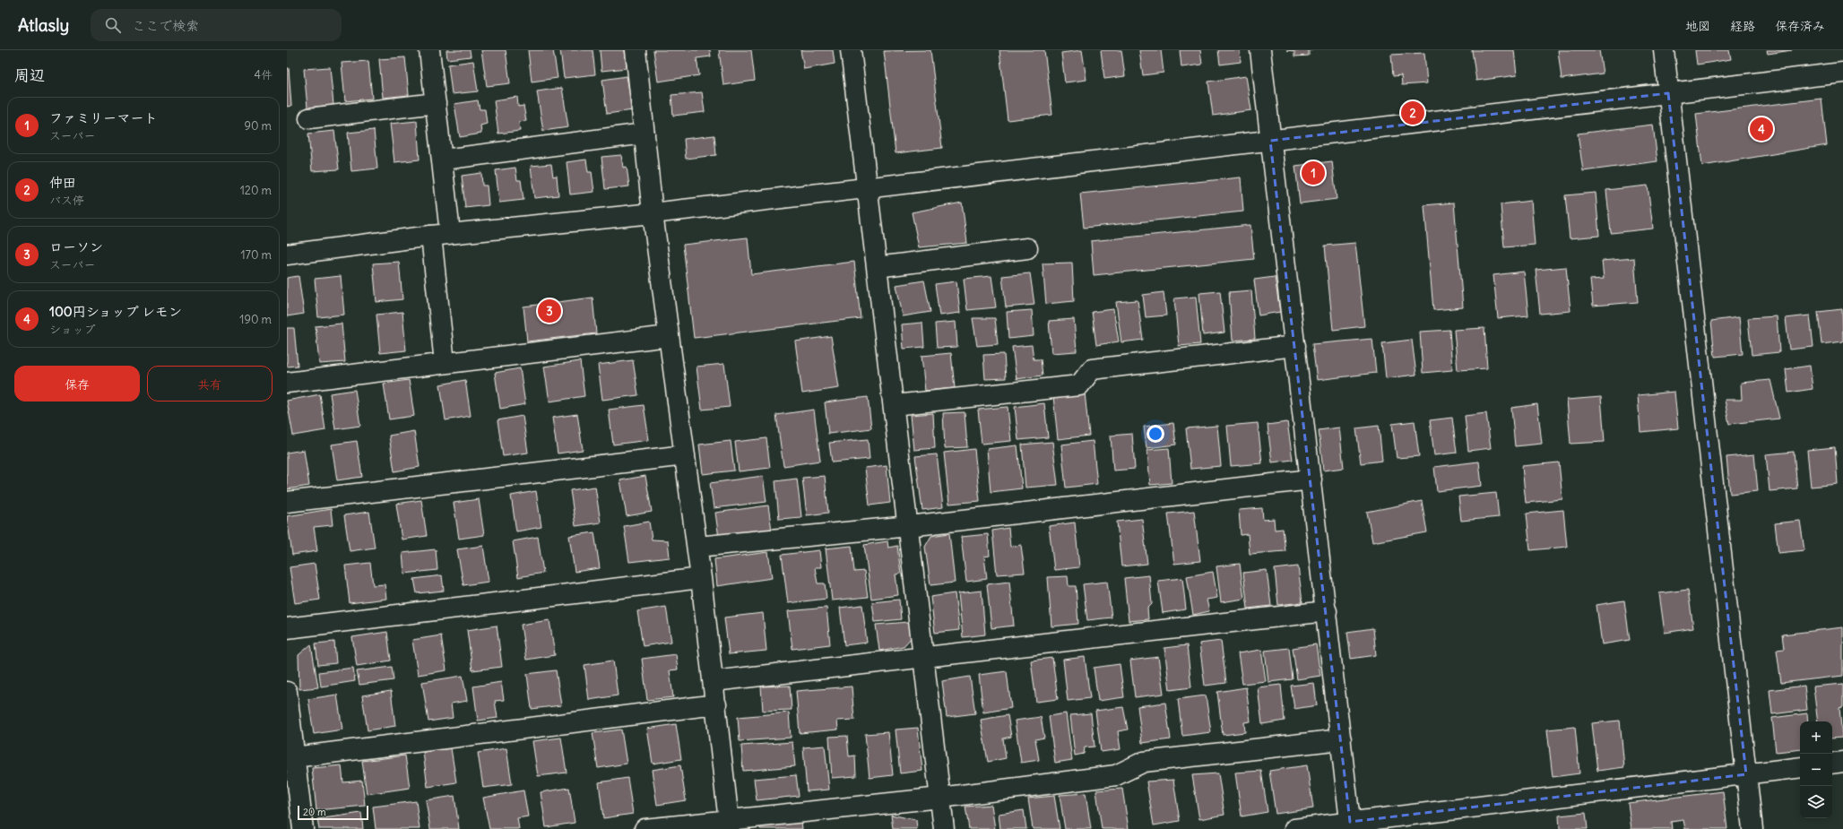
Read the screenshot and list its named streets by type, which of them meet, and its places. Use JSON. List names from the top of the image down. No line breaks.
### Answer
{"scale_bar":"20 m","page":{"header":"Atlasly","search":"ここで検索","nav":["地図","経路","保存済み"],"heading":["周辺","4件"],"list":[{"mark":"1","name":"ファミリーマート","note":"スーパー","value":"90 m"},{"mark":"2","name":"仲田","note":"バス停","value":"120 m"},{"mark":"3","name":"ローソン","note":"スーパー","value":"170 m"},{"mark":"4","name":"100円ショップ レモン","note":"ショップ","value":"190 m"}],"pins":["2","4","1","3"],"buttons":["保存","共有"],"map_buttons":["+","−"],"scale":"20 m"}}
